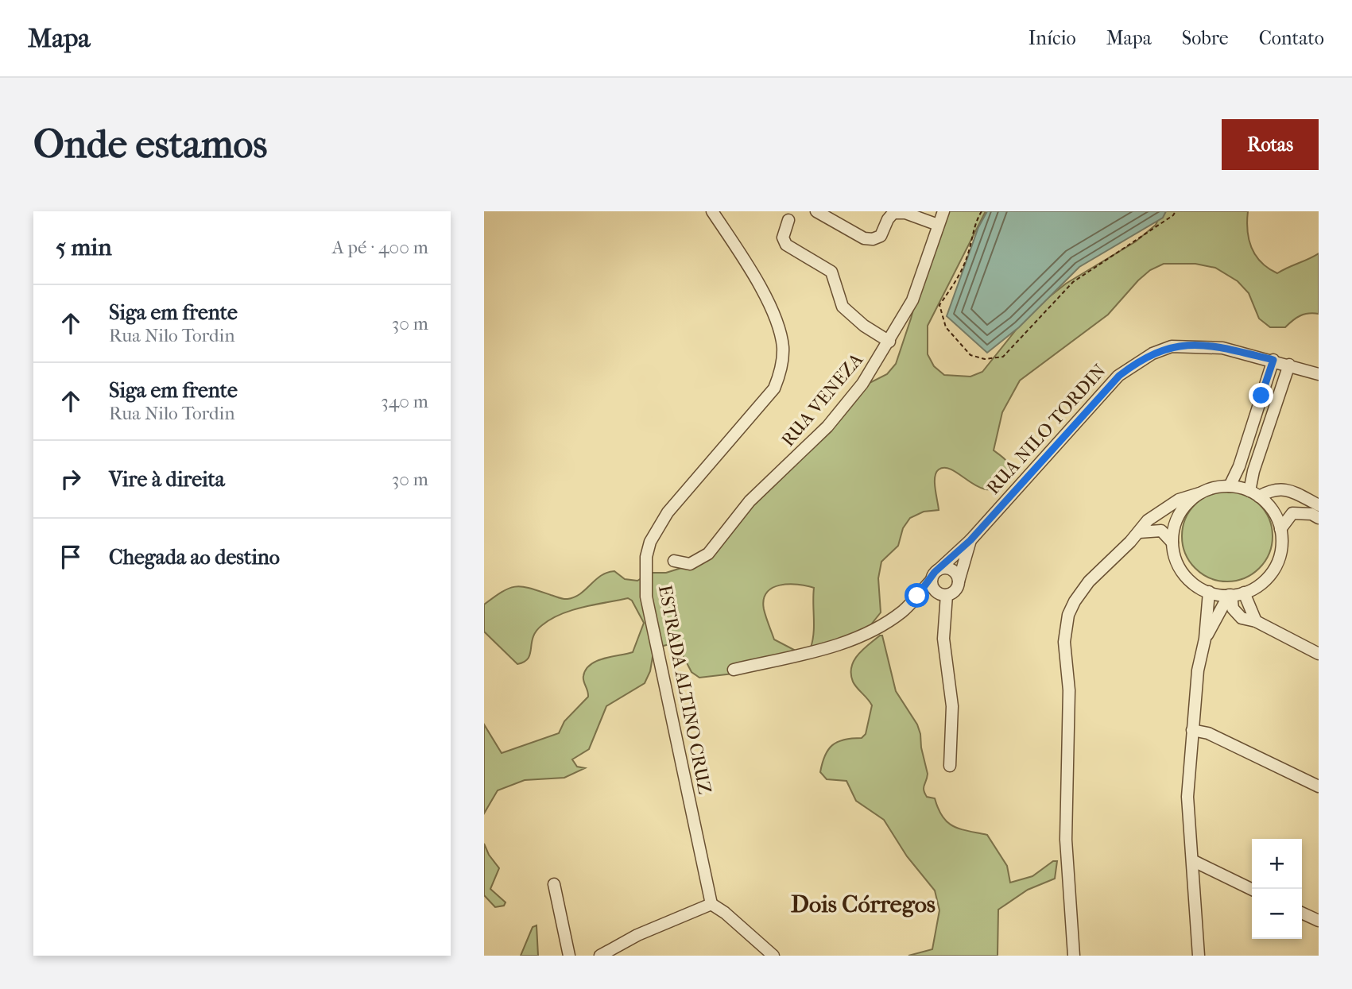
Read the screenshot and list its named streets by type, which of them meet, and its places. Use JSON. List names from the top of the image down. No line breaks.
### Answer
{"streets":{"street":["RUA VENEZA","RUA NILO TORDIN","ESTRADA ALTINO CRUZ"]},"districts":["Dois Córregos"],"page":{"header":"Mapa","nav":["Início","Mapa","Sobre","Contato"],"buttons":"Rotas","title":"Onde estamos","heading":["5 min","A pé · 400 m"],"list":[["Siga em frente","Rua Nilo Tordin","30 m"],["Siga em frente","Rua Nilo Tordin","340 m"],["Vire à direita","30 m"],"Chegada ao destino"],"map_buttons":["+","−"]}}
